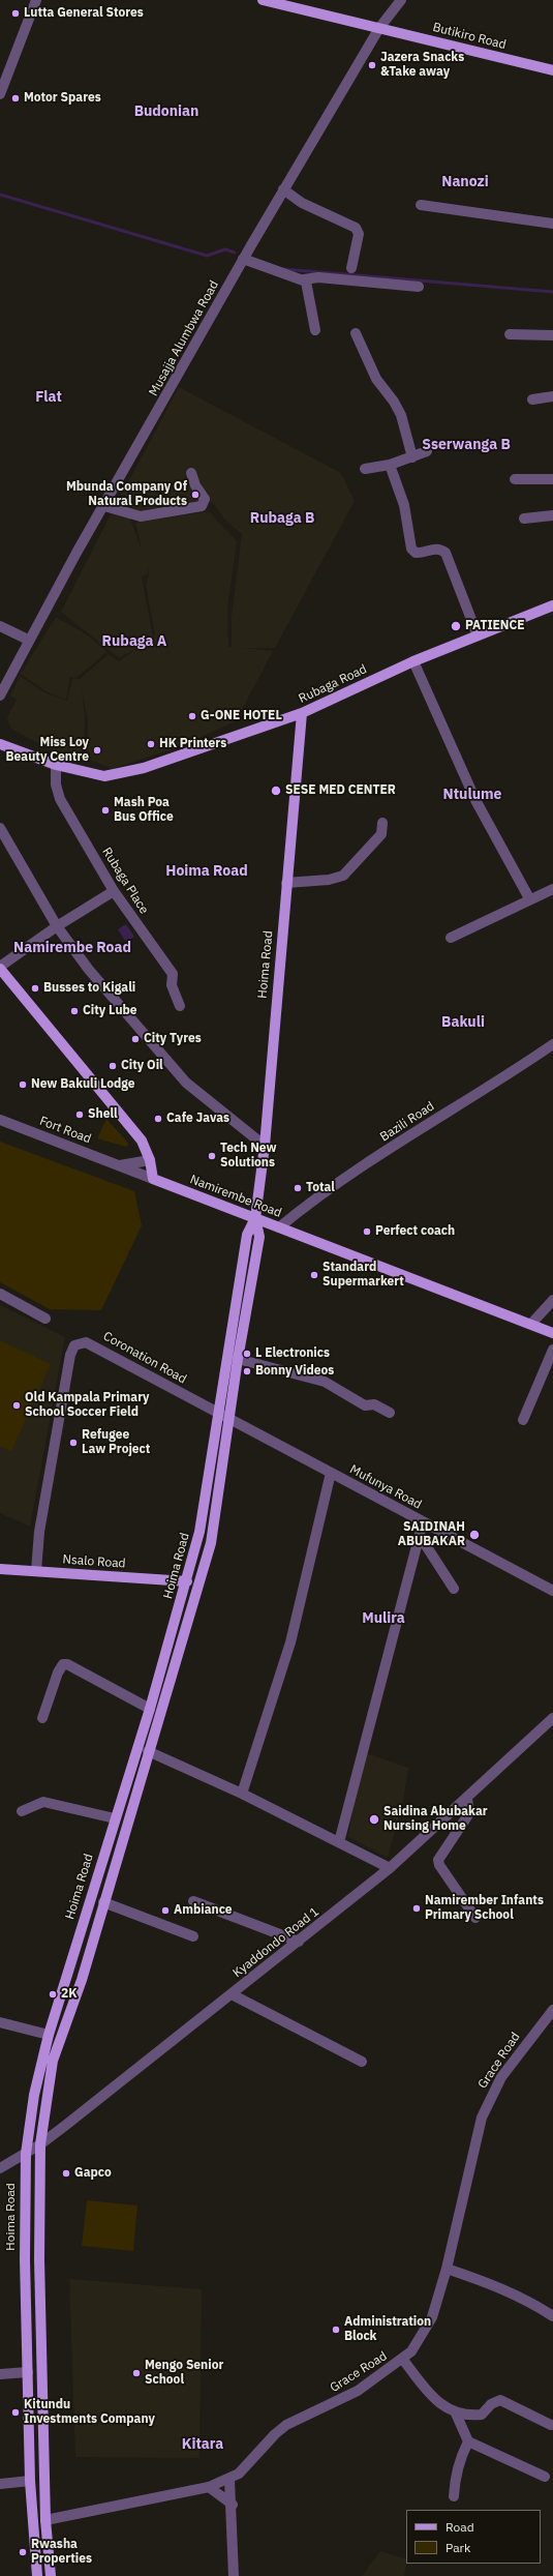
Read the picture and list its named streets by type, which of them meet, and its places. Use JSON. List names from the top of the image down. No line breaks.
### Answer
{"streets":{"main road":["Butikiro Road","Rubaga Road","Hoima Road","Namirembe Road","Nsalo Road"],"street":["Musajja Alumbwa Road","Rubaga Place","Bazili Road","Fort Road","Coronation Road","Mufunya Road","Kyaddondo Road 1","Grace Road"]},"crossings":[["Butikiro Road","Musajja Alumbwa Road"],["Rubaga Road","Rubaga Place"],["Rubaga Road","Hoima Road"],["Hoima Road","Namirembe Road"],["Hoima Road","Coronation Road"],["Hoima Road","Mufunya Road"],["Hoima Road","Nsalo Road"],["Hoima Road","Kyaddondo Road 1"],["Hoima Road","Grace Road"],["Bazili Road","Namirembe Road"],["Fort Road","Namirembe Road"],["Coronation Road","Mufunya Road"],["Coronation Road","Nsalo Road"]],"districts":["Budonian","Nanozi","Flat","Sserwanga B","Rubaga B","Rubaga A","Ntulume","Hoima Road","Namirembe Road","Bakuli","Mulira","Kitara"],"places":["Lutta General Stores","Jazera Snacks &Take away","Motor Spares","Mbunda Company Of Natural Products","PATIENCE","G-ONE HOTEL","HK Printers","Miss Loy Beauty Centre","SESE MED CENTER","Mash Poa Bus Office","Busses to Kigali","City Lube","City Tyres","City Oil","New Bakuli Lodge","Shell","Cafe Javas","Tech New Solutions","Total","Perfect coach","Standard Supermarkert","L Electronics","Bonny Videos","Old Kampala Primary School Soccer Field","Refugee Law Project","SAIDINAH ABUBAKAR","Saidina Abubakar Nursing Home","Namirember Infants Primary School","Ambiance","2K","Gapco","Administration Block","Mengo Senior School","Kitundu Investments Company","Rwasha Properties"],"legend":["Road","Park"]}
